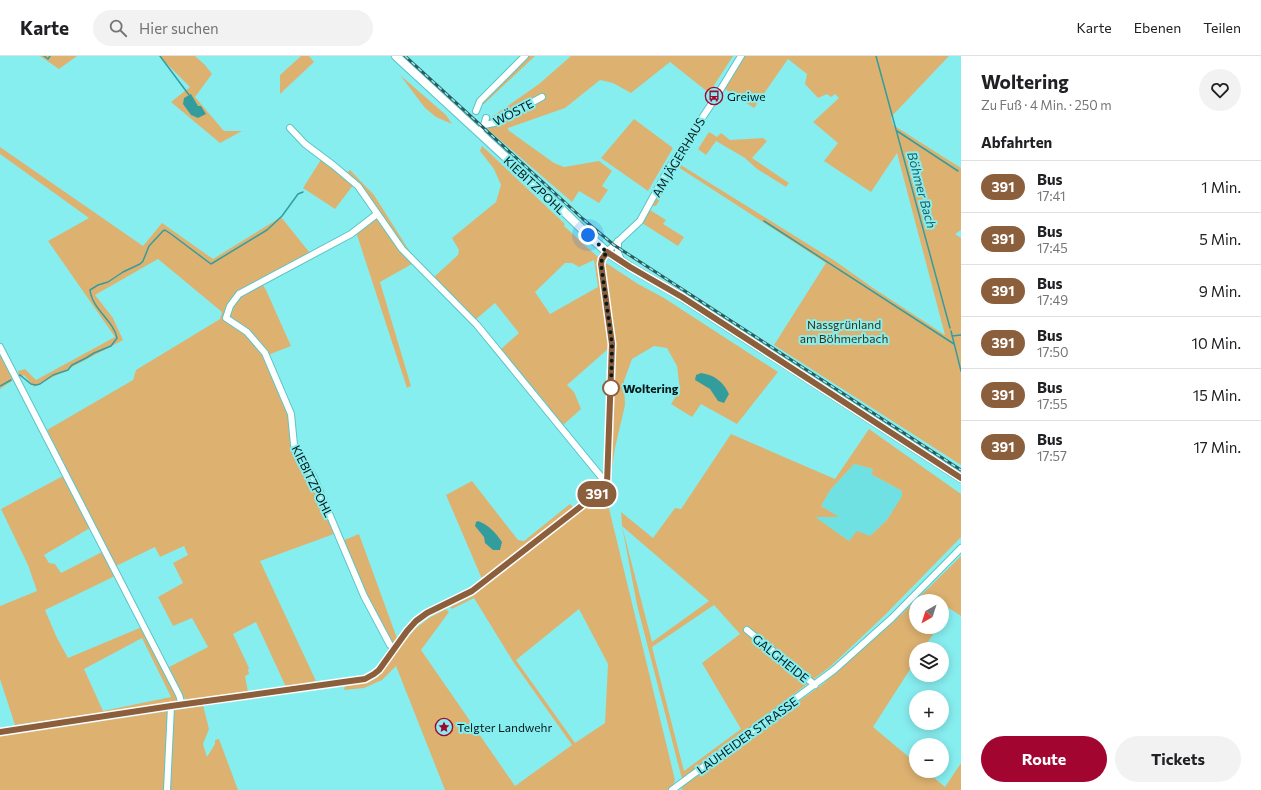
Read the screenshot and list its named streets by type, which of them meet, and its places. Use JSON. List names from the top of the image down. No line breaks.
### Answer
{"streets":{"main road":["KIEBITZPOHL"],"street":["WÖSTE","AM JÄGERHAUS","GALGHEIDE","LAUHEIDER STRASSE"]},"crossings":[["WÖSTE","KIEBITZPOHL"],["AM JÄGERHAUS","KIEBITZPOHL"],["GALGHEIDE","LAUHEIDER STRASSE"]],"water":["Böhmer Bach"],"parks":["Nassgrünland am Böhmerbach"],"places":{"bus stop":["Greiwe"],"other":["Woltering"],"place":["Telgter Landwehr"]},"lines":["bus line 391"],"north":"bottom left","page":{"header":"Karte","search":"Hier suchen","nav":["Karte","Ebenen","Teilen"],"on_map":"391","heading":[["Woltering","Zu Fuß · 4 Min. · 250 m"],"Abfahrten"],"list":[{"mark":"391","name":"Bus","note":"17:41","value":"1 Min."},{"mark":"391","name":"Bus","note":"17:45","value":"5 Min."},{"mark":"391","name":"Bus","note":"17:49","value":"9 Min."},{"mark":"391","name":"Bus","note":"17:50","value":"10 Min."},{"mark":"391","name":"Bus","note":"17:55","value":"15 Min."},{"mark":"391","name":"Bus","note":"17:57","value":"17 Min."}],"map_buttons":["+","−"],"buttons":["Route","Tickets"]}}
